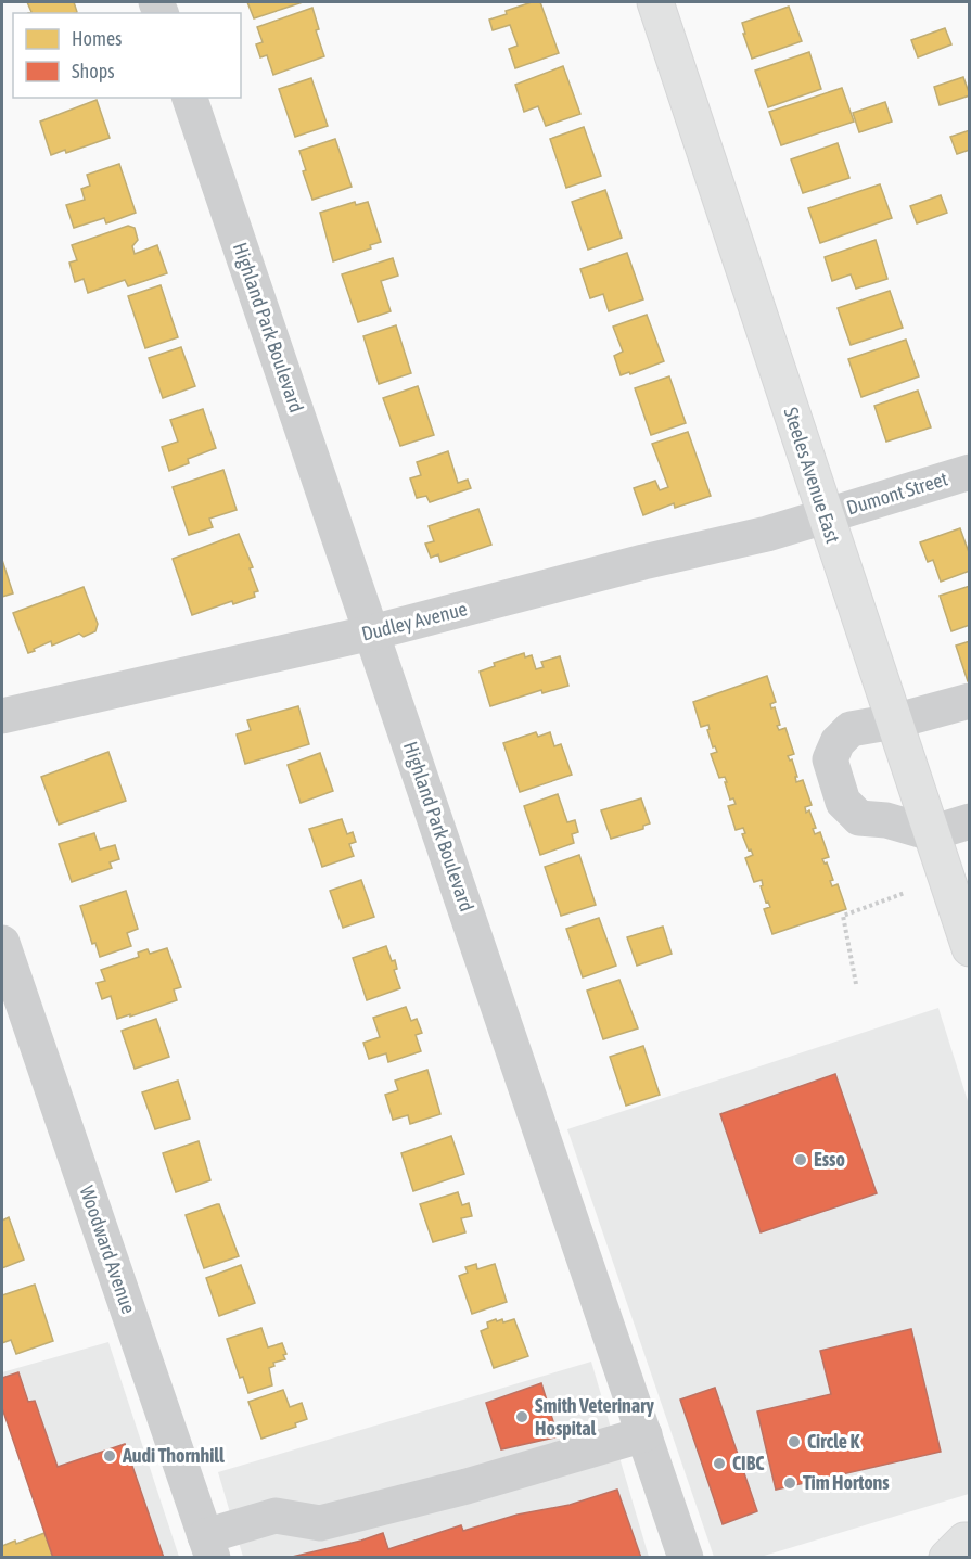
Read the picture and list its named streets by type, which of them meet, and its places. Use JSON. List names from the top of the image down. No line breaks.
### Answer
{"streets":{"main road":["Steeles Avenue East"],"street":["Highland Park Boulevard","Dumont Street","Dudley Avenue","Woodward Avenue"]},"crossings":[["Highland Park Boulevard","Dudley Avenue"],["Steeles Avenue East","Dumont Street"],["Steeles Avenue East","Dudley Avenue"],["Dumont Street","Dudley Avenue"]],"places":["Esso","Smith Veterinary Hospital","Circle K","Audi Thornhill","CIBC","Tim Hortons"],"legend":["Homes","Shops"]}
